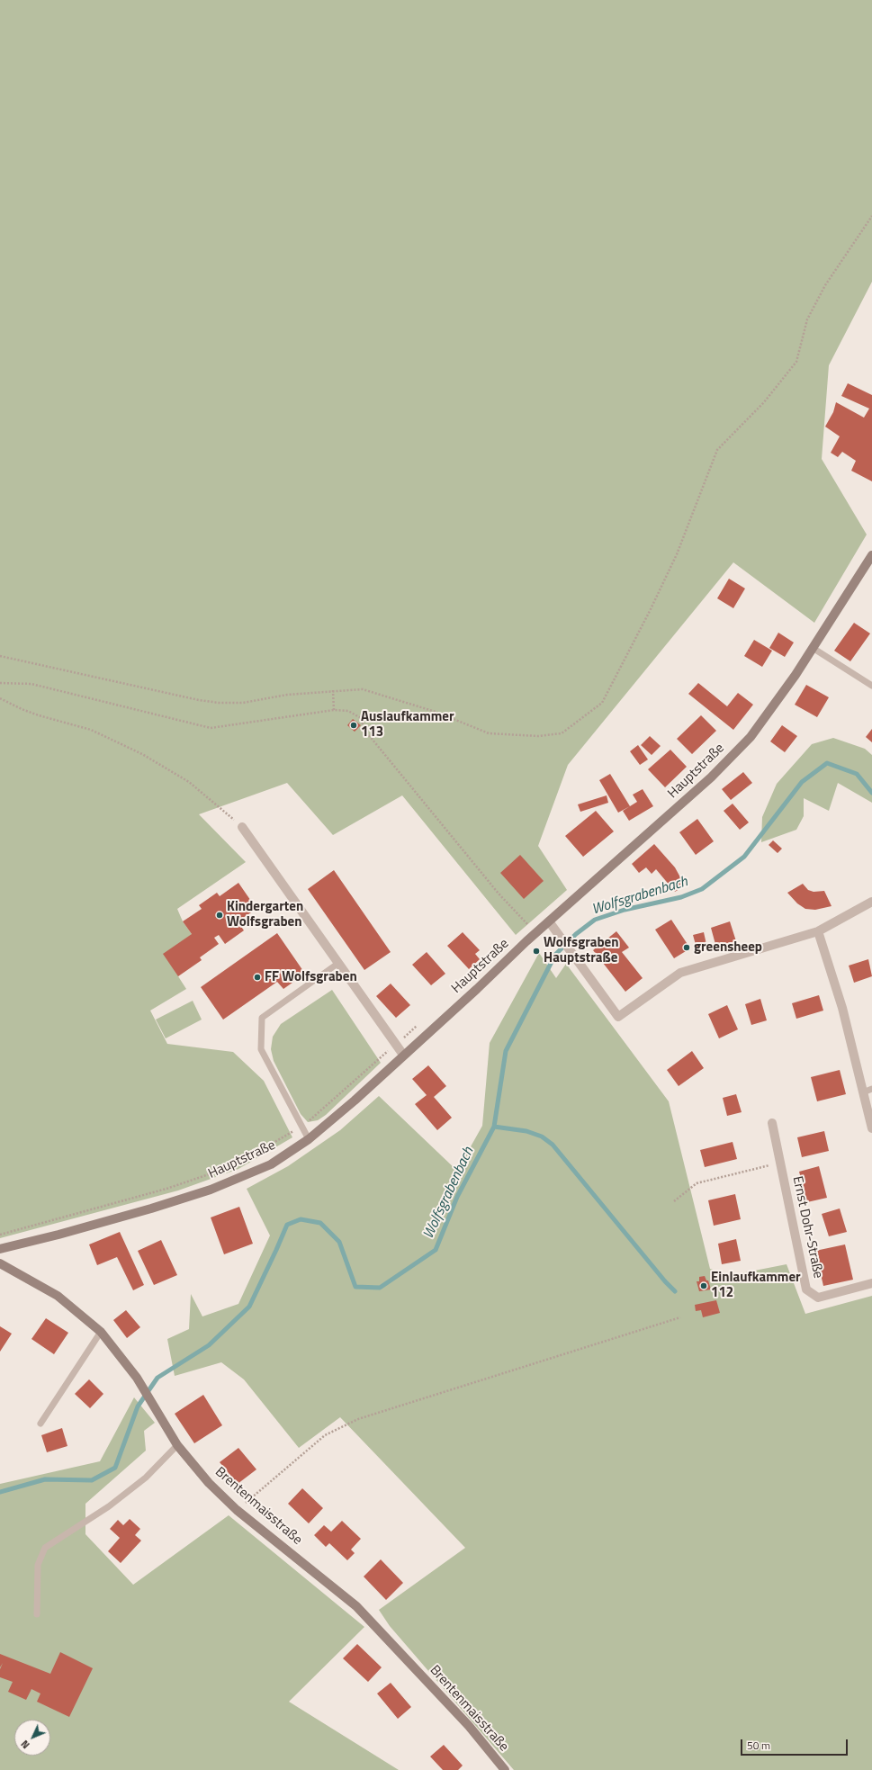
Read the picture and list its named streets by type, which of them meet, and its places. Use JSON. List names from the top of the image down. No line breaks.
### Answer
{"streets":{"main road":["Hauptstraße","Brentenmaisstraße"],"street":["Ernst Dohr-Straße"]},"water":["Wolfsgrabenbach"],"places":["Auslaufkammer 113","Kindergarten Wolfsgraben","greensheep","Wolfsgraben Hauptstraße","FF Wolfsgraben","Einlaufkammer 112"],"scale_bar":"50 m","north":"bottom left"}
